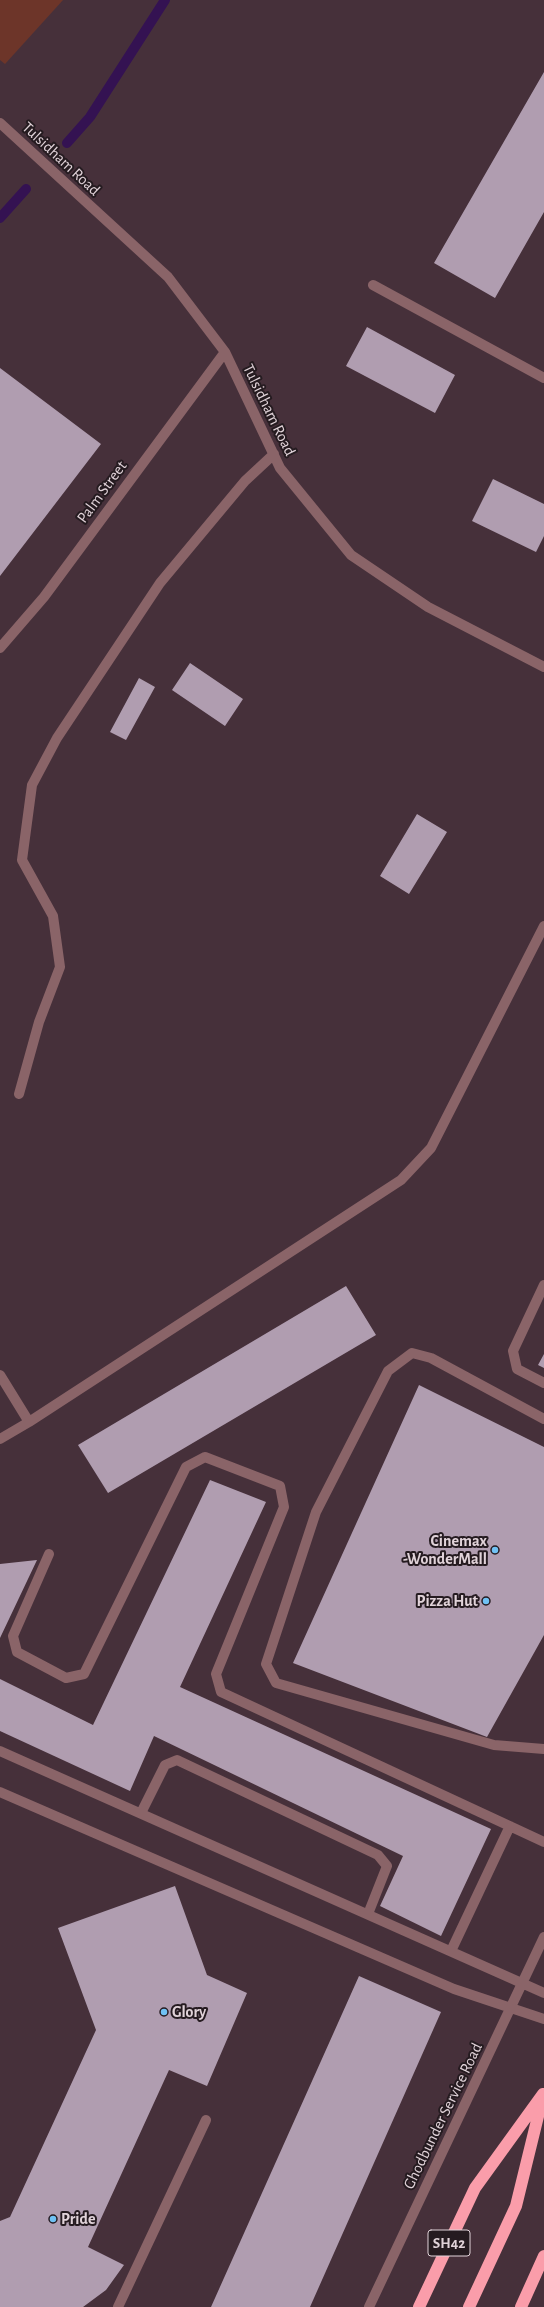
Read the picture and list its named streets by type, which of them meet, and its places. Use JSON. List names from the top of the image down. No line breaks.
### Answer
{"streets":{"highway":["SH42"],"street":["Tulsidham Road","Palm Street","Ghodbunder Service Road"]},"crossings":[["Tulsidham Road","Palm Street"]],"places":["Cinemax -WonderMall","Pizza Hut","Glory","Pride"]}
